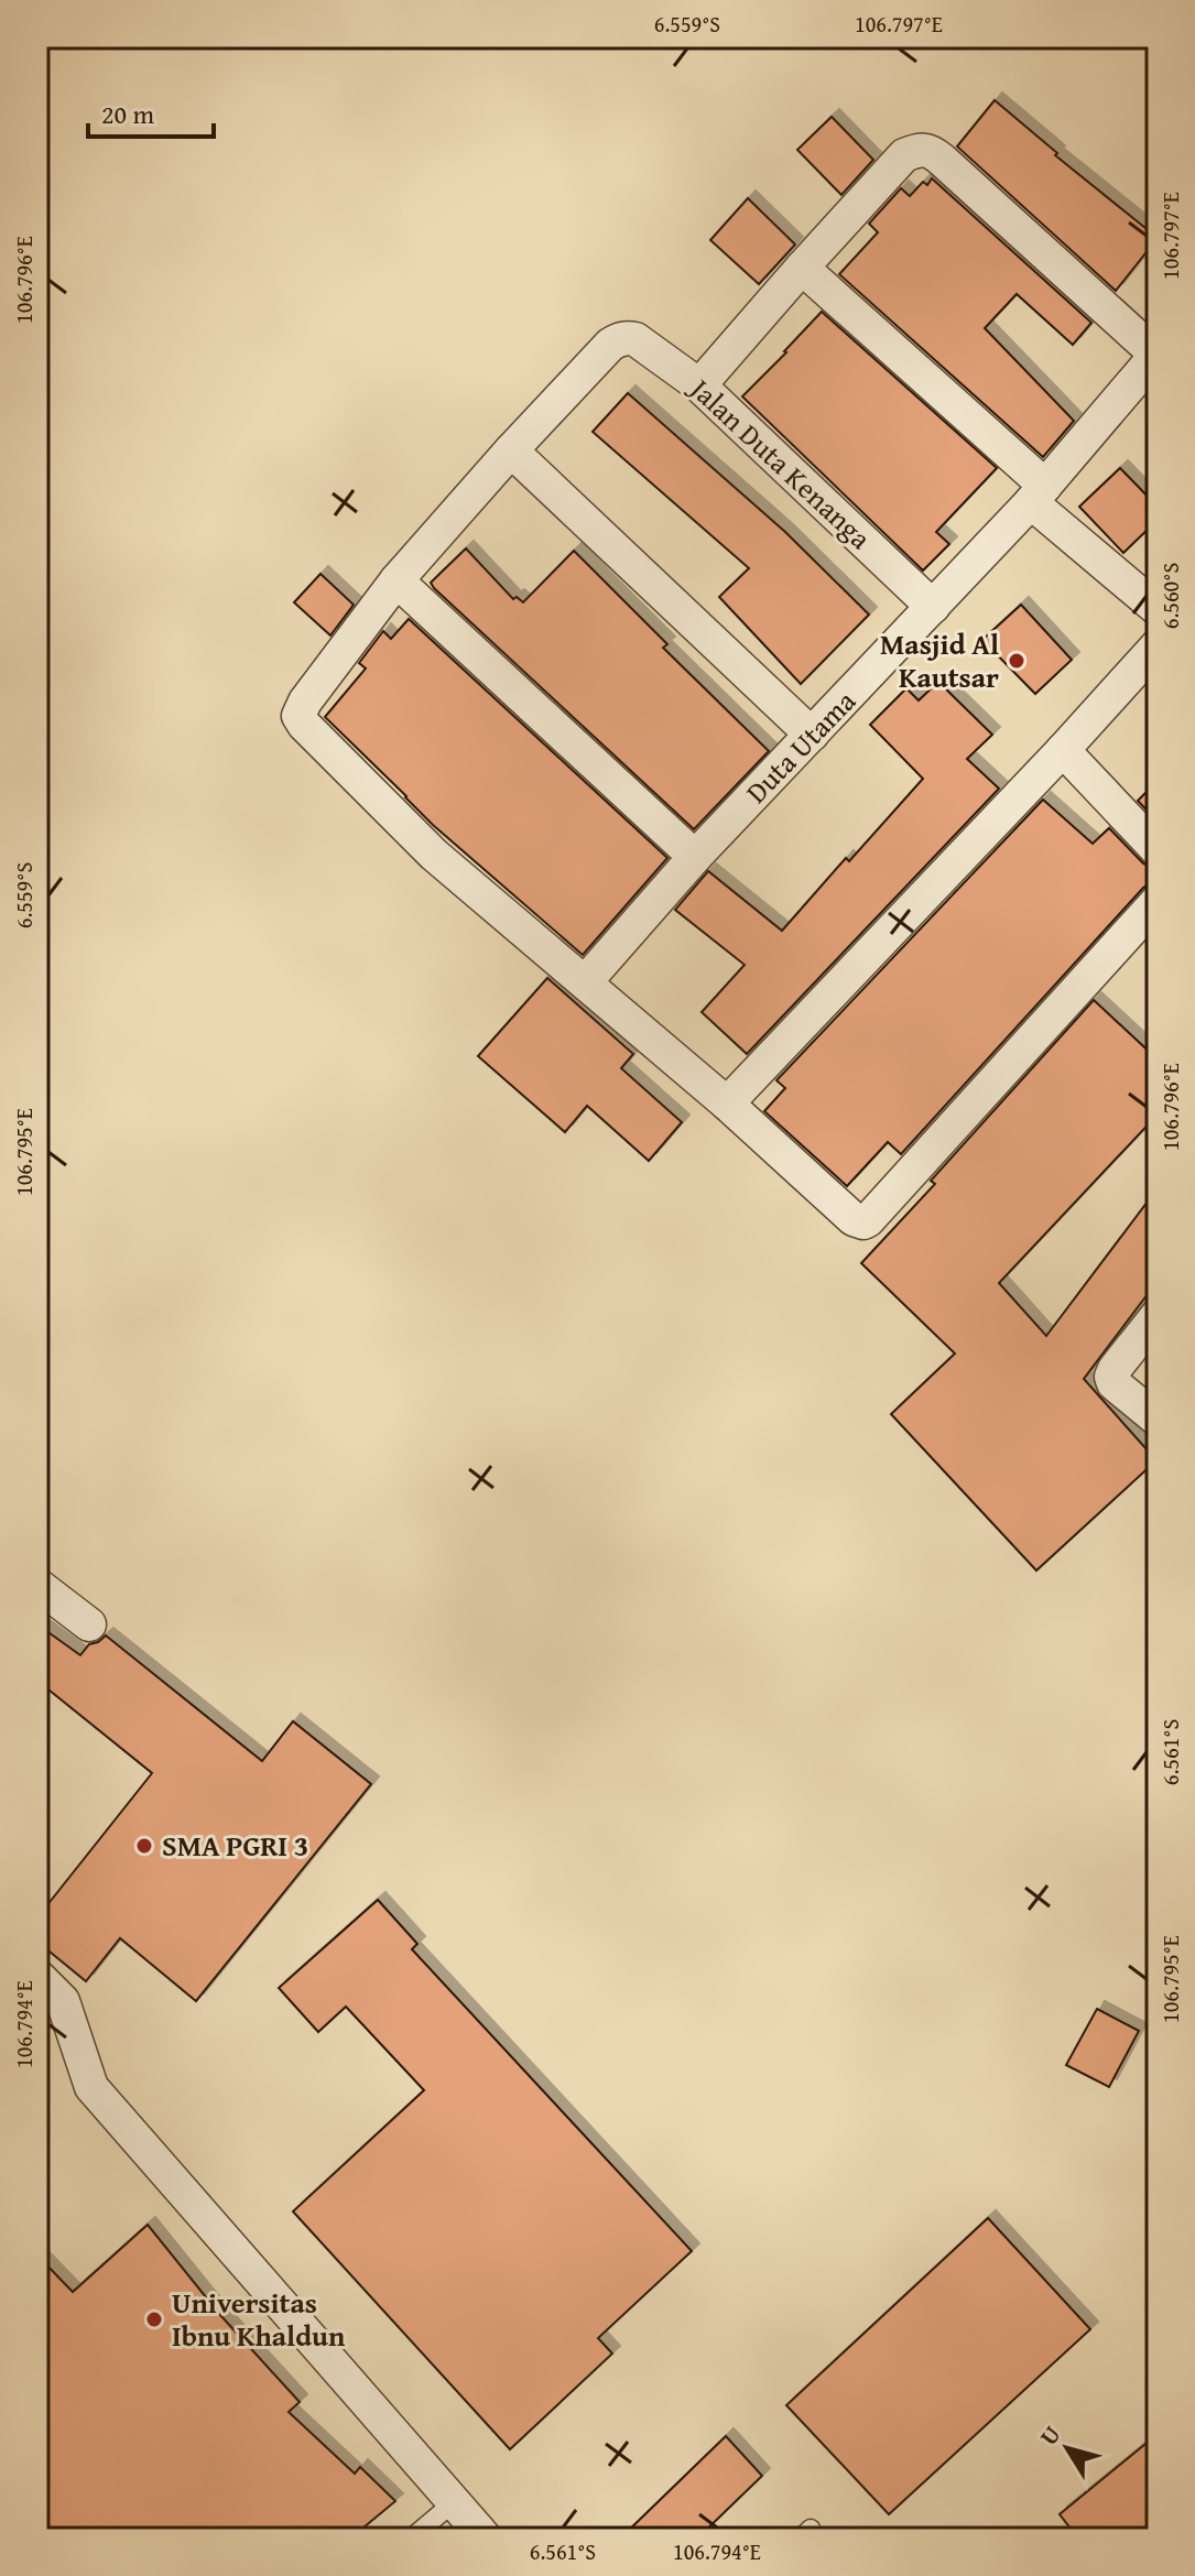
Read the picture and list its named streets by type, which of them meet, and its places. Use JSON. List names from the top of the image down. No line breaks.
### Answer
{"streets":{"street":["Jalan Duta Kenanga","Duta Utama"]},"crossings":[["Jalan Duta Kenanga","Duta Utama"]],"places":["Masjid Al Kautsar","SMA PGRI 3","Universitas Ibnu Khaldun"],"scale_bar":"20 m","north":"top left","coordinates":["6.559°S","106.797°E","106.796°E","6.560°S","106.795°E","6.561°S","106.794°E"]}
